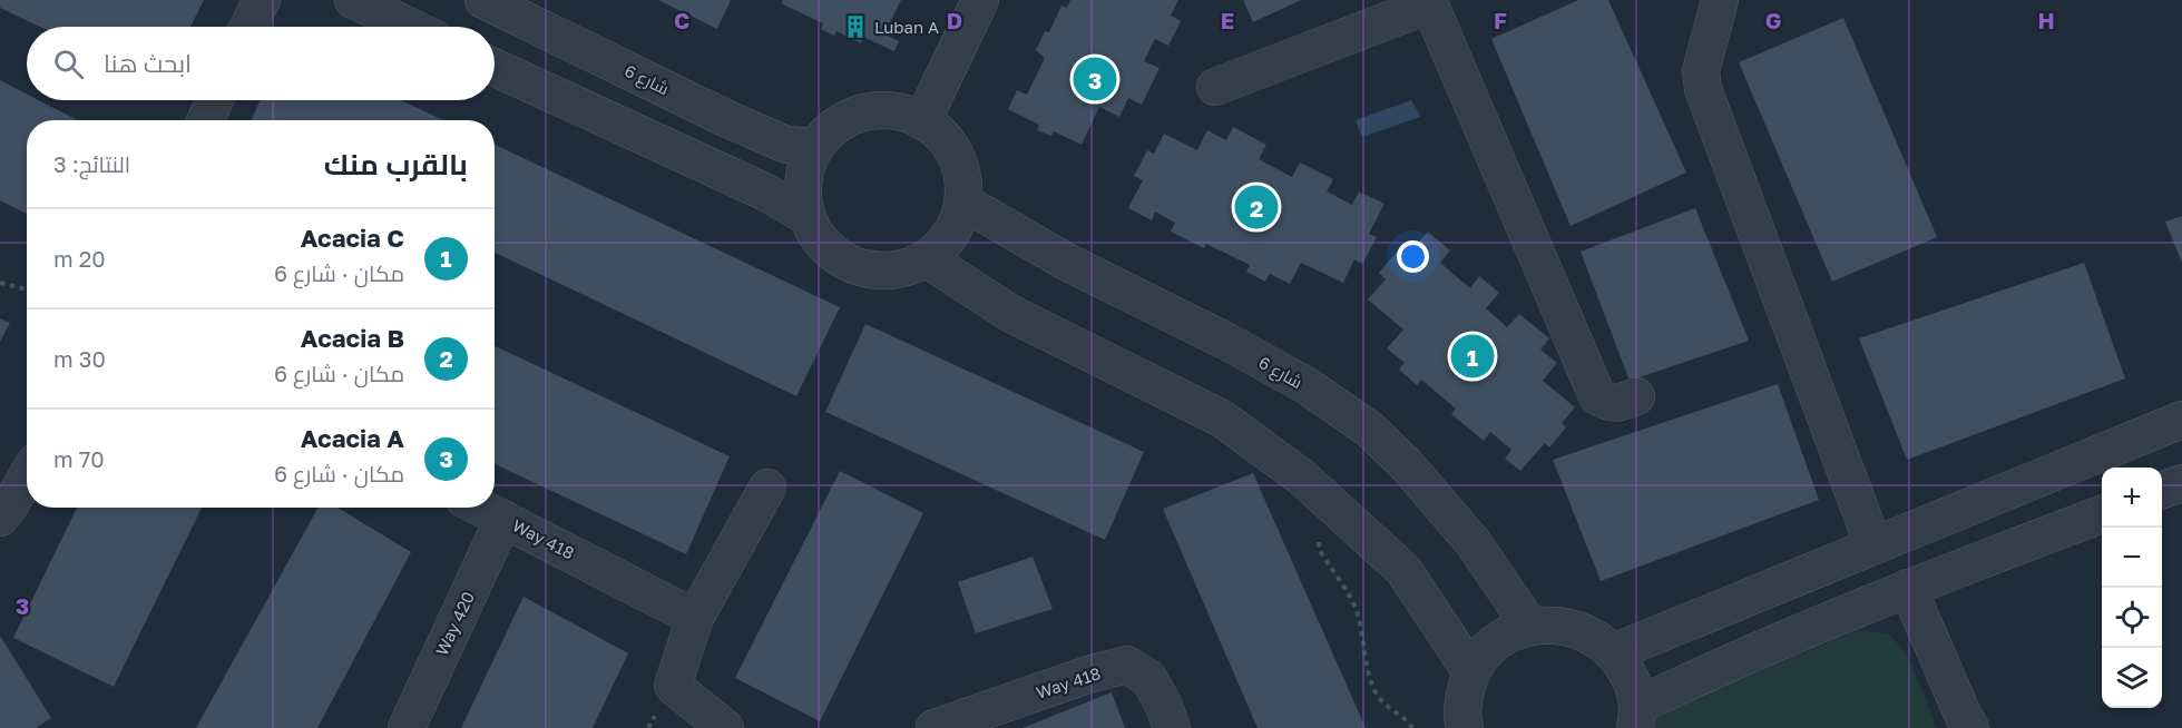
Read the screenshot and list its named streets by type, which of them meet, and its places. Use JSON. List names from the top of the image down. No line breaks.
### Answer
{"streets":{"street":["شارع 6","Way 418","Way 420"]},"crossings":[["Way 418","Way 420"]],"places":{"building":["Luban A"]},"page":{"search":"ابحث هنا","pins":["3","2","1"],"heading":["بالقرب منك","النتائج: 3"],"list":[{"mark":"1","name":"Acacia C","note":"مكان · شارع 6","value":"20 m"},{"mark":"2","name":"Acacia B","note":"مكان · شارع 6","value":"30 m"},{"mark":"3","name":"Acacia A","note":"مكان · شارع 6","value":"70 m"}],"map_buttons":["+","−"]},"grid":{"columns":["C","D","E","F","G","H"],"rows":["3"]}}
